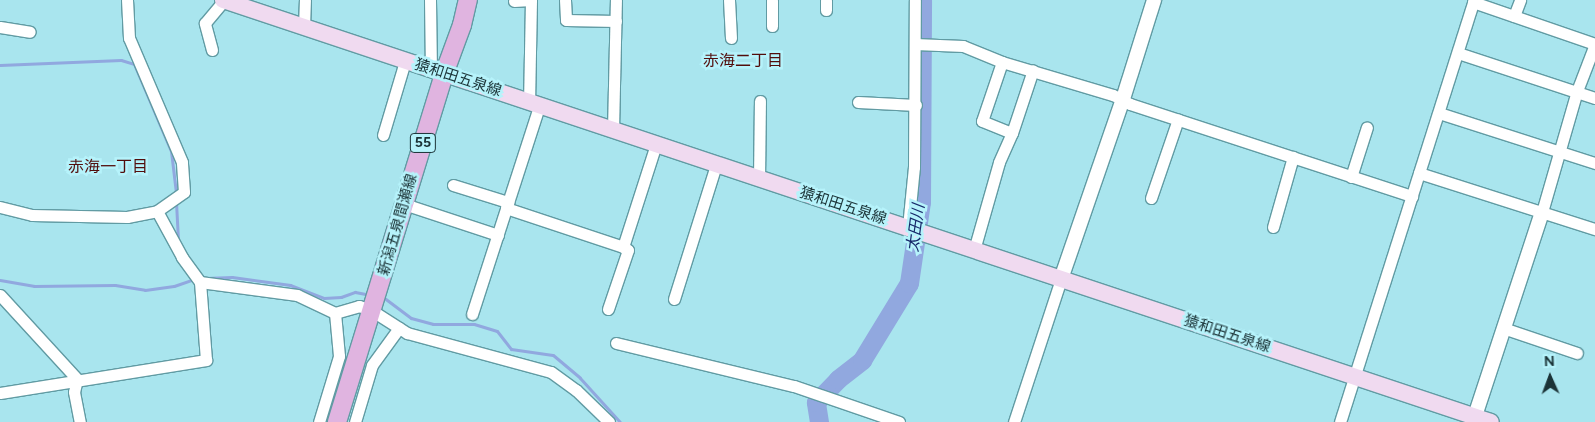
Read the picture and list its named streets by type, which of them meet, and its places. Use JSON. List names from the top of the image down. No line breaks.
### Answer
{"streets":{"main road":["猿和田五泉線","55","新潟五泉間瀬線"]},"crossings":[["猿和田五泉線","新潟五泉間瀬線"]],"districts":["赤海二丁目","赤海一丁目"],"water":["太田川"],"north":"top"}
